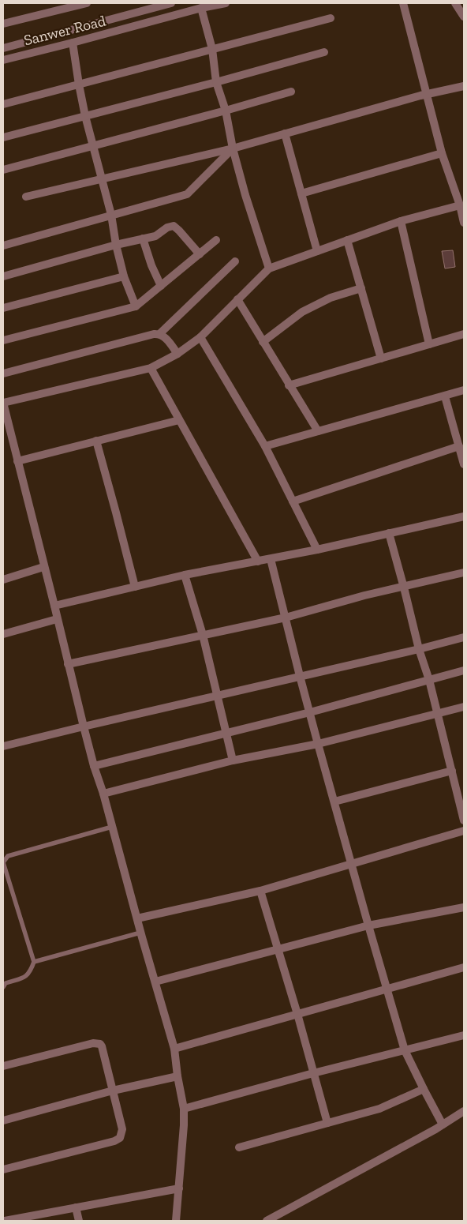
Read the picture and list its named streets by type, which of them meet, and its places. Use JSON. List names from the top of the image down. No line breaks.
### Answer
{"streets":{"street":["Sanwer Road"]}}
